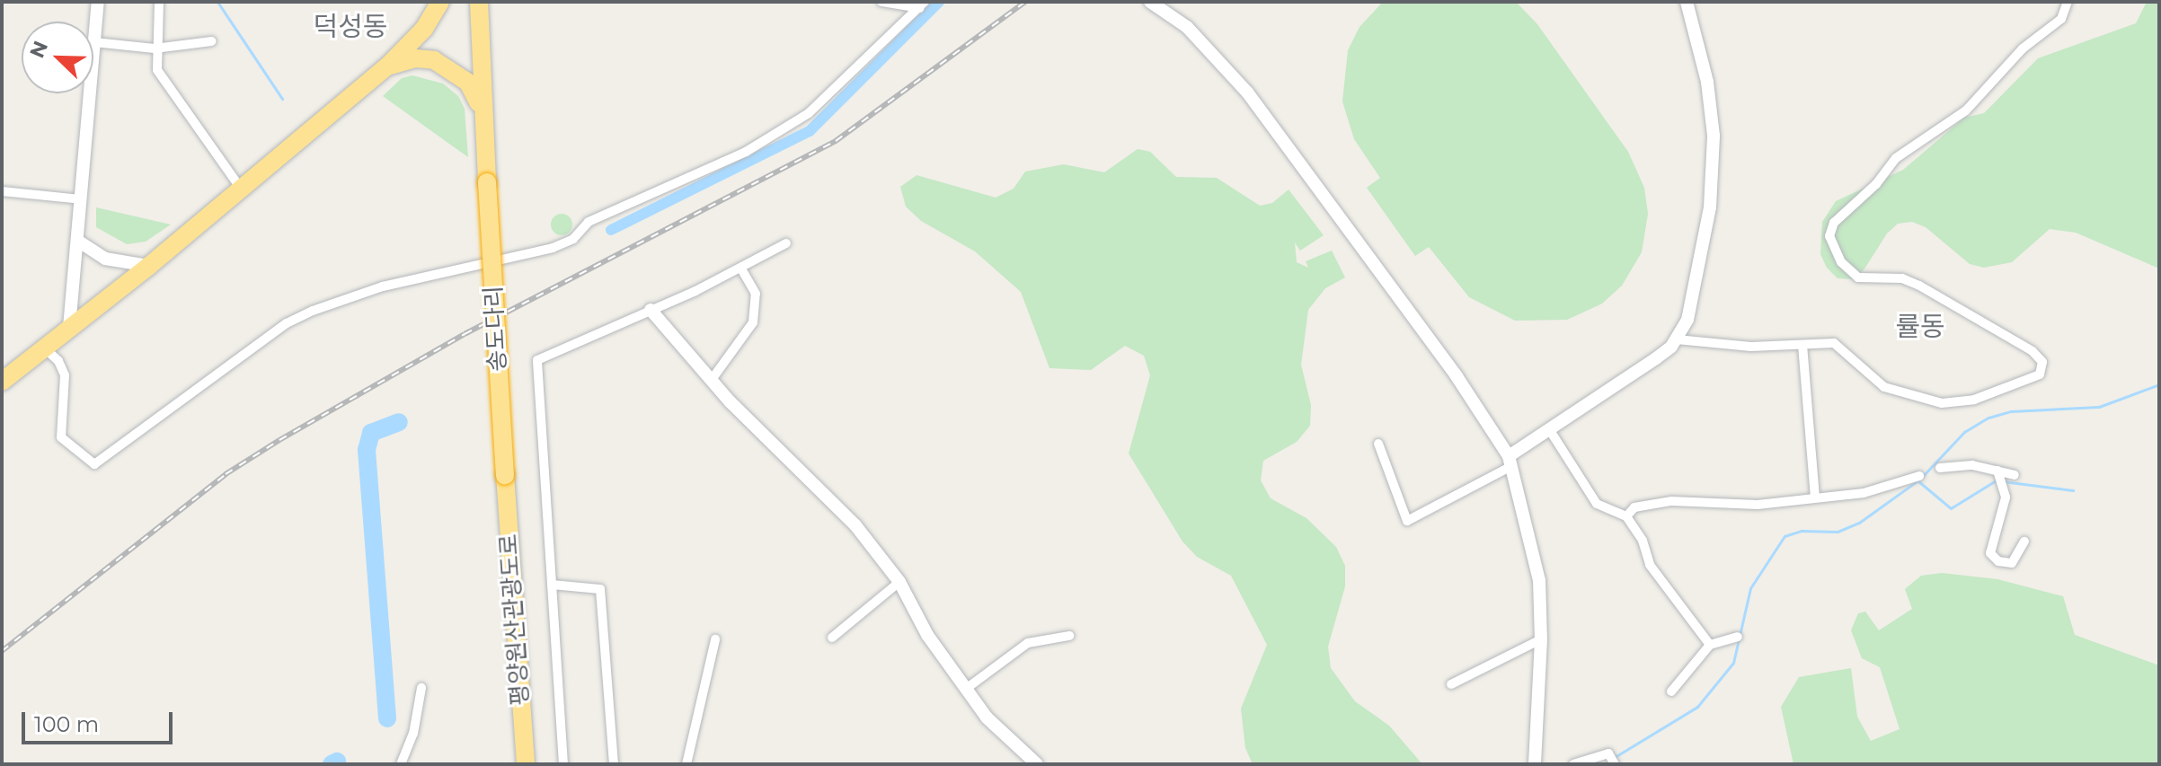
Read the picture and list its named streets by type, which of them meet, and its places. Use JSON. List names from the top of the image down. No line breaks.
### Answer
{"streets":{"highway":["송도다리","평양원산관광도로"]},"crossings":[["송도다리","평양원산관광도로"]],"districts":["덕성동","률동"],"scale_bar":"100 m","north":"top left"}
